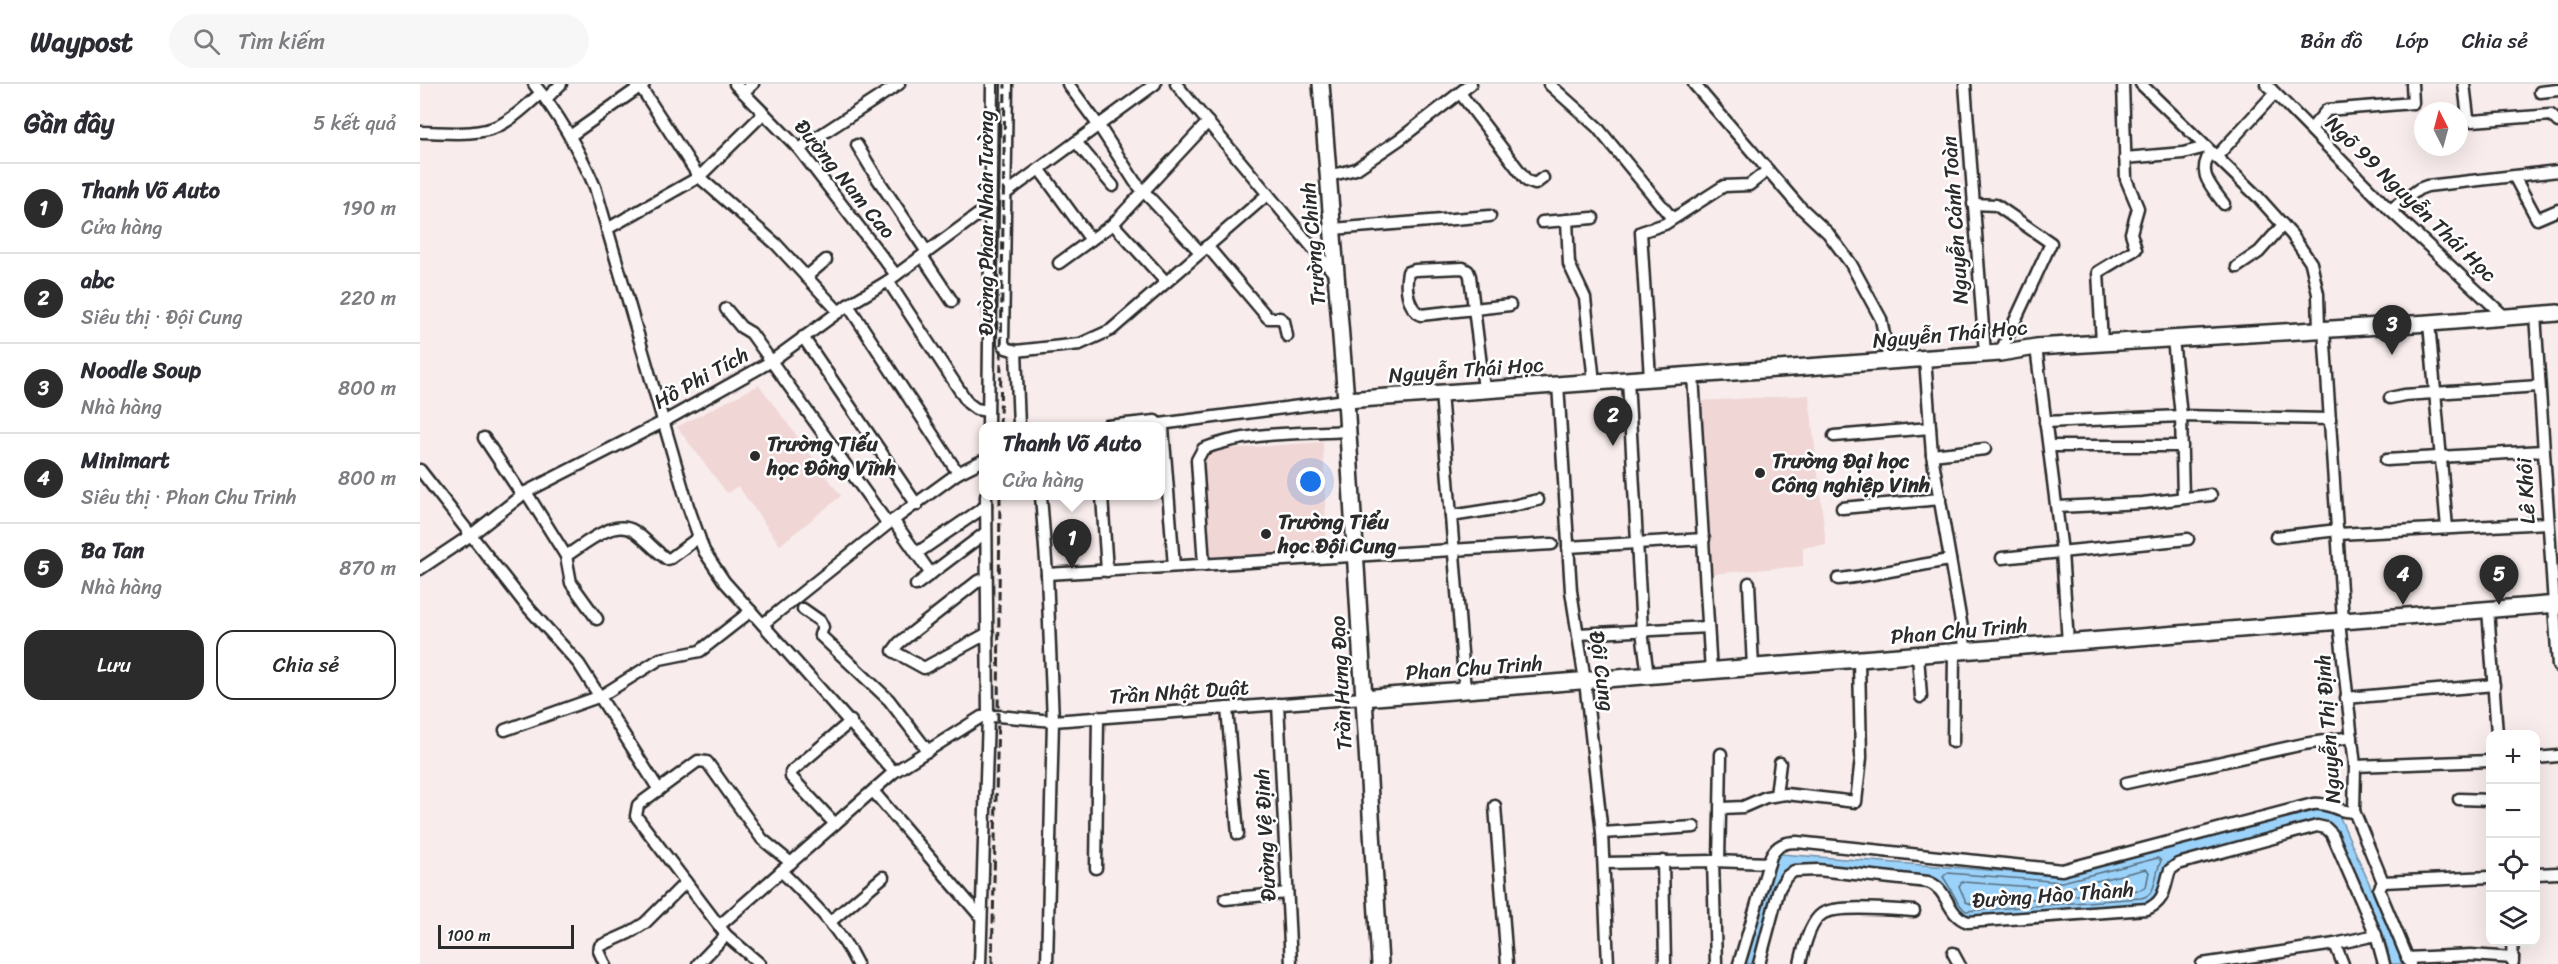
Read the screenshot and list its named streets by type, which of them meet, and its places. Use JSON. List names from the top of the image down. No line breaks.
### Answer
{"streets":{"main road":["Trường Chinh","Nguyễn Thái Học","Phan Chu Trinh","Trần Hưng Đạo"],"street":["Đường Nam Cao","Ngõ 99 Nguyễn Thái Học","Nguyễn Cảnh Toàn","Đường Phan Nhân Tường","Hồ Phi Tích","Lê Khôi","Đội Cung","Trần Nhật Duật","Nguyễn Thị Định","Đường Vệ Định","Đường Hào Thành"]},"crossings":[["Đường Nam Cao","Hồ Phi Tích"],["Ngõ 99 Nguyễn Thái Học","Nguyễn Thái Học"],["Nguyễn Cảnh Toàn","Nguyễn Thái Học"],["Trường Chinh","Nguyễn Thái Học"],["Trường Chinh","Trần Hưng Đạo"],["Nguyễn Thái Học","Lê Khôi"],["Nguyễn Thái Học","Đội Cung"],["Nguyễn Thái Học","Trần Hưng Đạo"],["Nguyễn Thái Học","Nguyễn Thị Định"],["Lê Khôi","Phan Chu Trinh"],["Phan Chu Trinh","Đội Cung"],["Phan Chu Trinh","Trần Hưng Đạo"],["Phan Chu Trinh","Trần Nhật Duật"],["Phan Chu Trinh","Nguyễn Thị Định"],["Trần Hưng Đạo","Trần Nhật Duật"],["Trần Nhật Duật","Đường Vệ Định"]],"places":["Trường Tiểu học Đông Vĩnh","Trường Đại học Công nghiệp Vinh","Trường Tiểu học Đội Cung"],"scale_bar":"100 m","north":"top","page":{"header":"Waypost","search":"Tìm kiếm","nav":["Bản đồ","Lớp","Chia sẻ"],"heading":["Gần đây","5 kết quả"],"list":[{"mark":"1","name":"Thanh Võ Auto","note":"Cửa hàng","value":"190 m"},{"mark":"2","name":"abc","note":"Siêu thị · Đội Cung","value":"220 m"},{"mark":"3","name":"Noodle Soup","note":"Nhà hàng","value":"800 m"},{"mark":"4","name":"Minimart","note":"Siêu thị · Phan Chu Trinh","value":"800 m"},{"mark":"5","name":"Ba Tan","note":"Nhà hàng","value":"870 m"}],"pins":["3","2","1","4","5"],"popup":["Thanh Võ Auto","Cửa hàng"],"buttons":["Lưu","Chia sẻ"],"map_buttons":["+","−"],"scale":"100 m"}}
